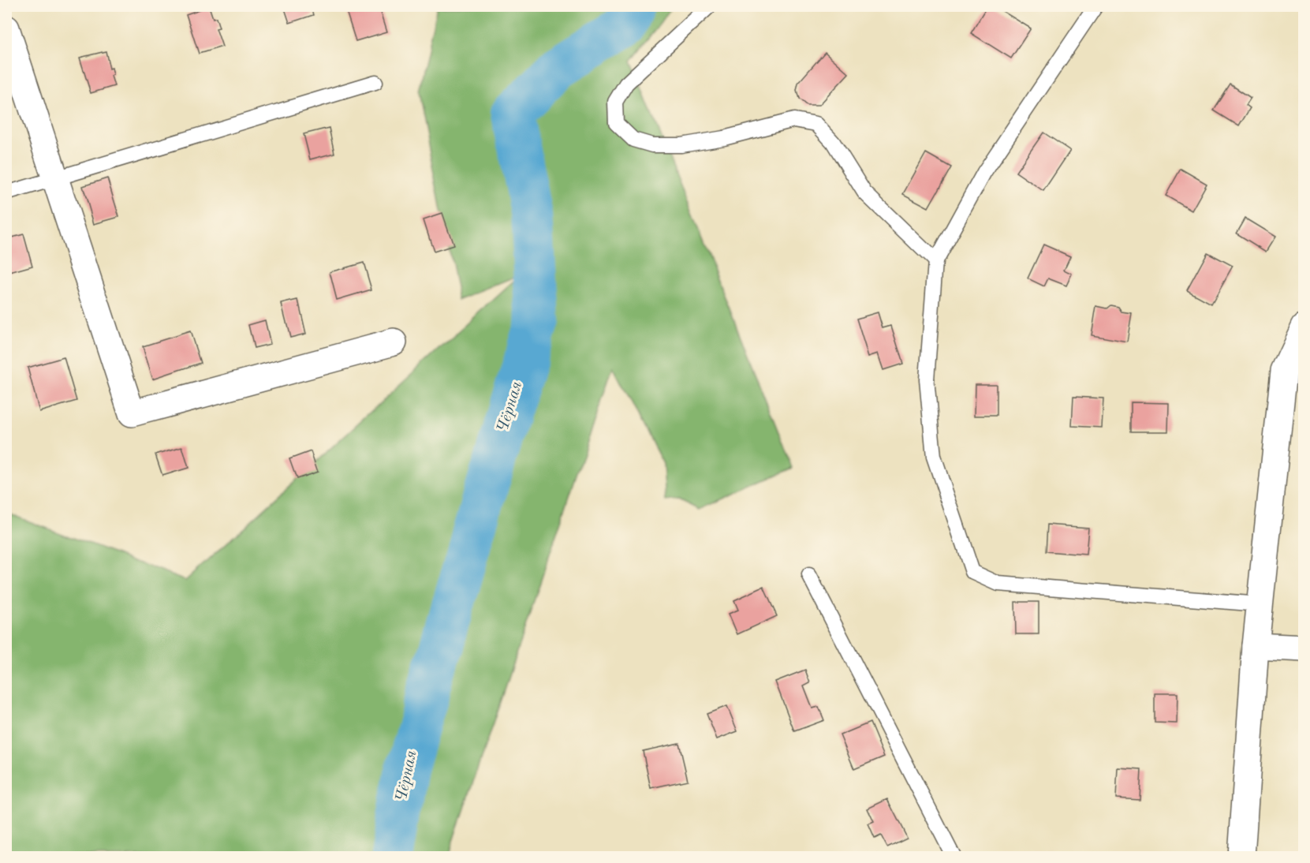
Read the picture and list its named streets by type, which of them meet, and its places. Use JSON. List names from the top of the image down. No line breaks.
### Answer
{"water":["Чёрная"]}
